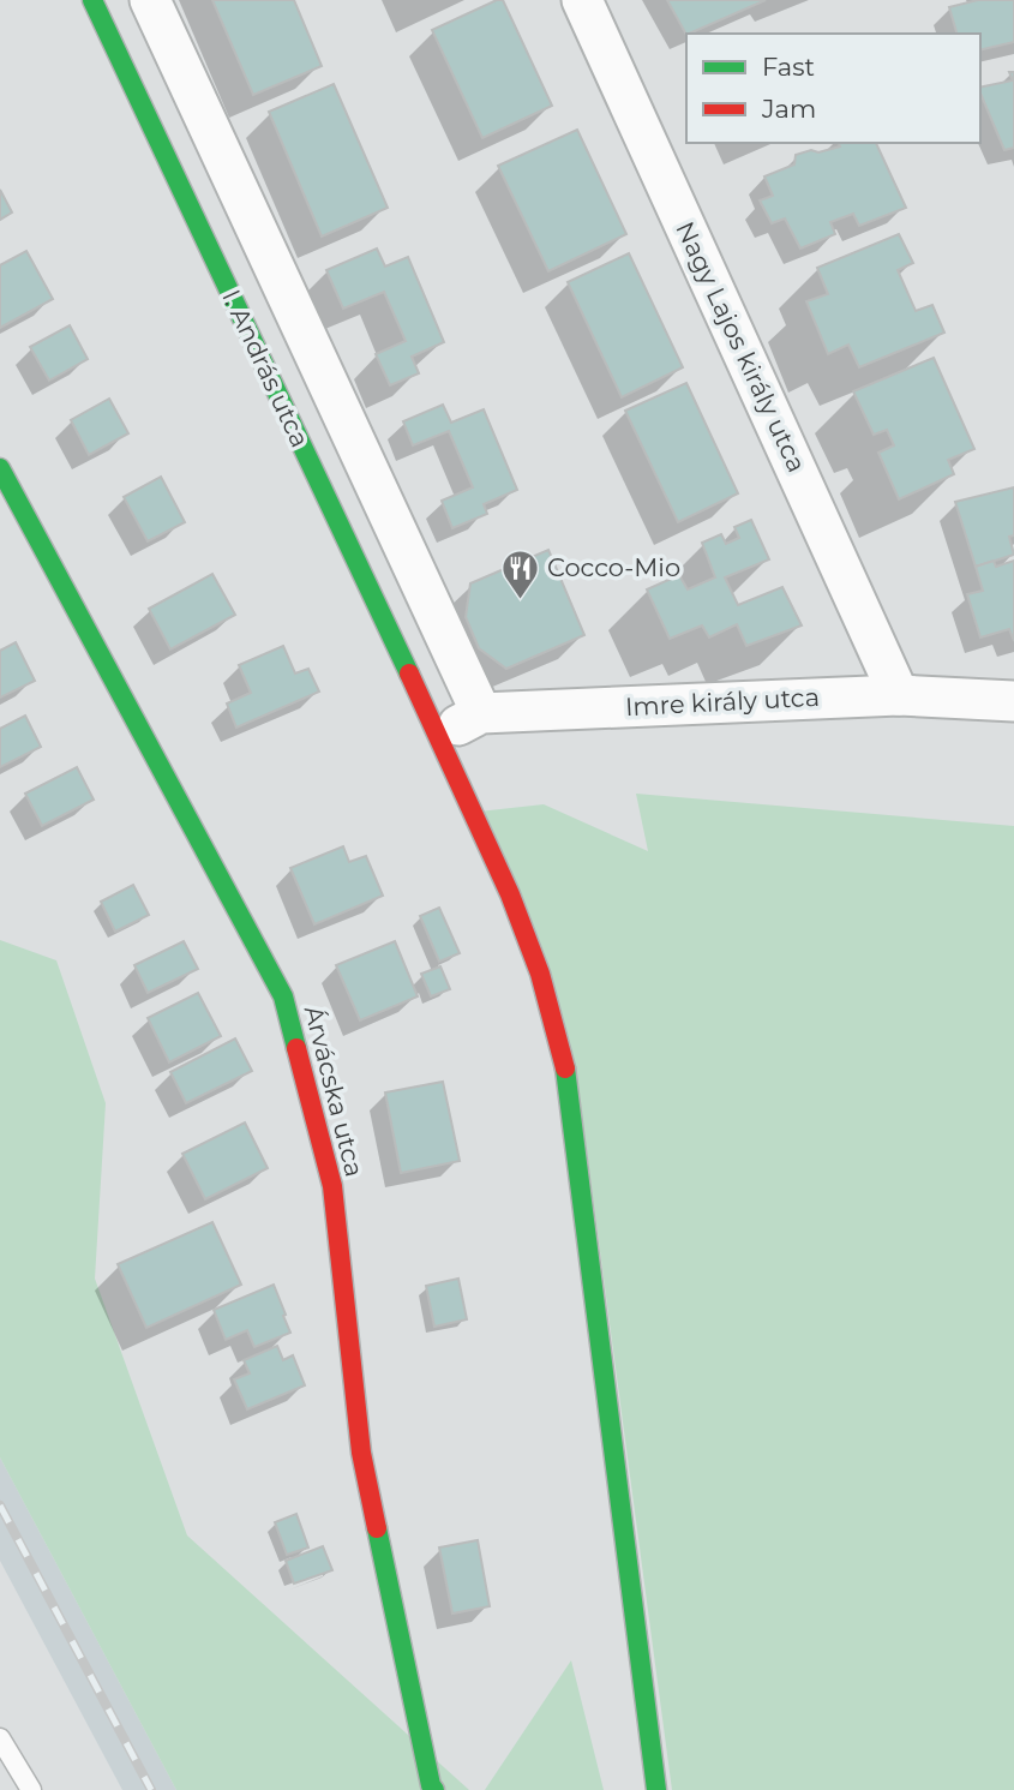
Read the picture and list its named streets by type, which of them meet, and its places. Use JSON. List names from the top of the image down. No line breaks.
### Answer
{"streets":{"main road":["I. András utca","Árvácska utca"],"street":["Nagy Lajos király utca","Imre király utca"]},"crossings":[["Nagy Lajos király utca","Imre király utca"],["I. András utca","Imre király utca"]],"places":{"restaurant":["Cocco-Mio"]},"legend":["Fast","Jam"]}
